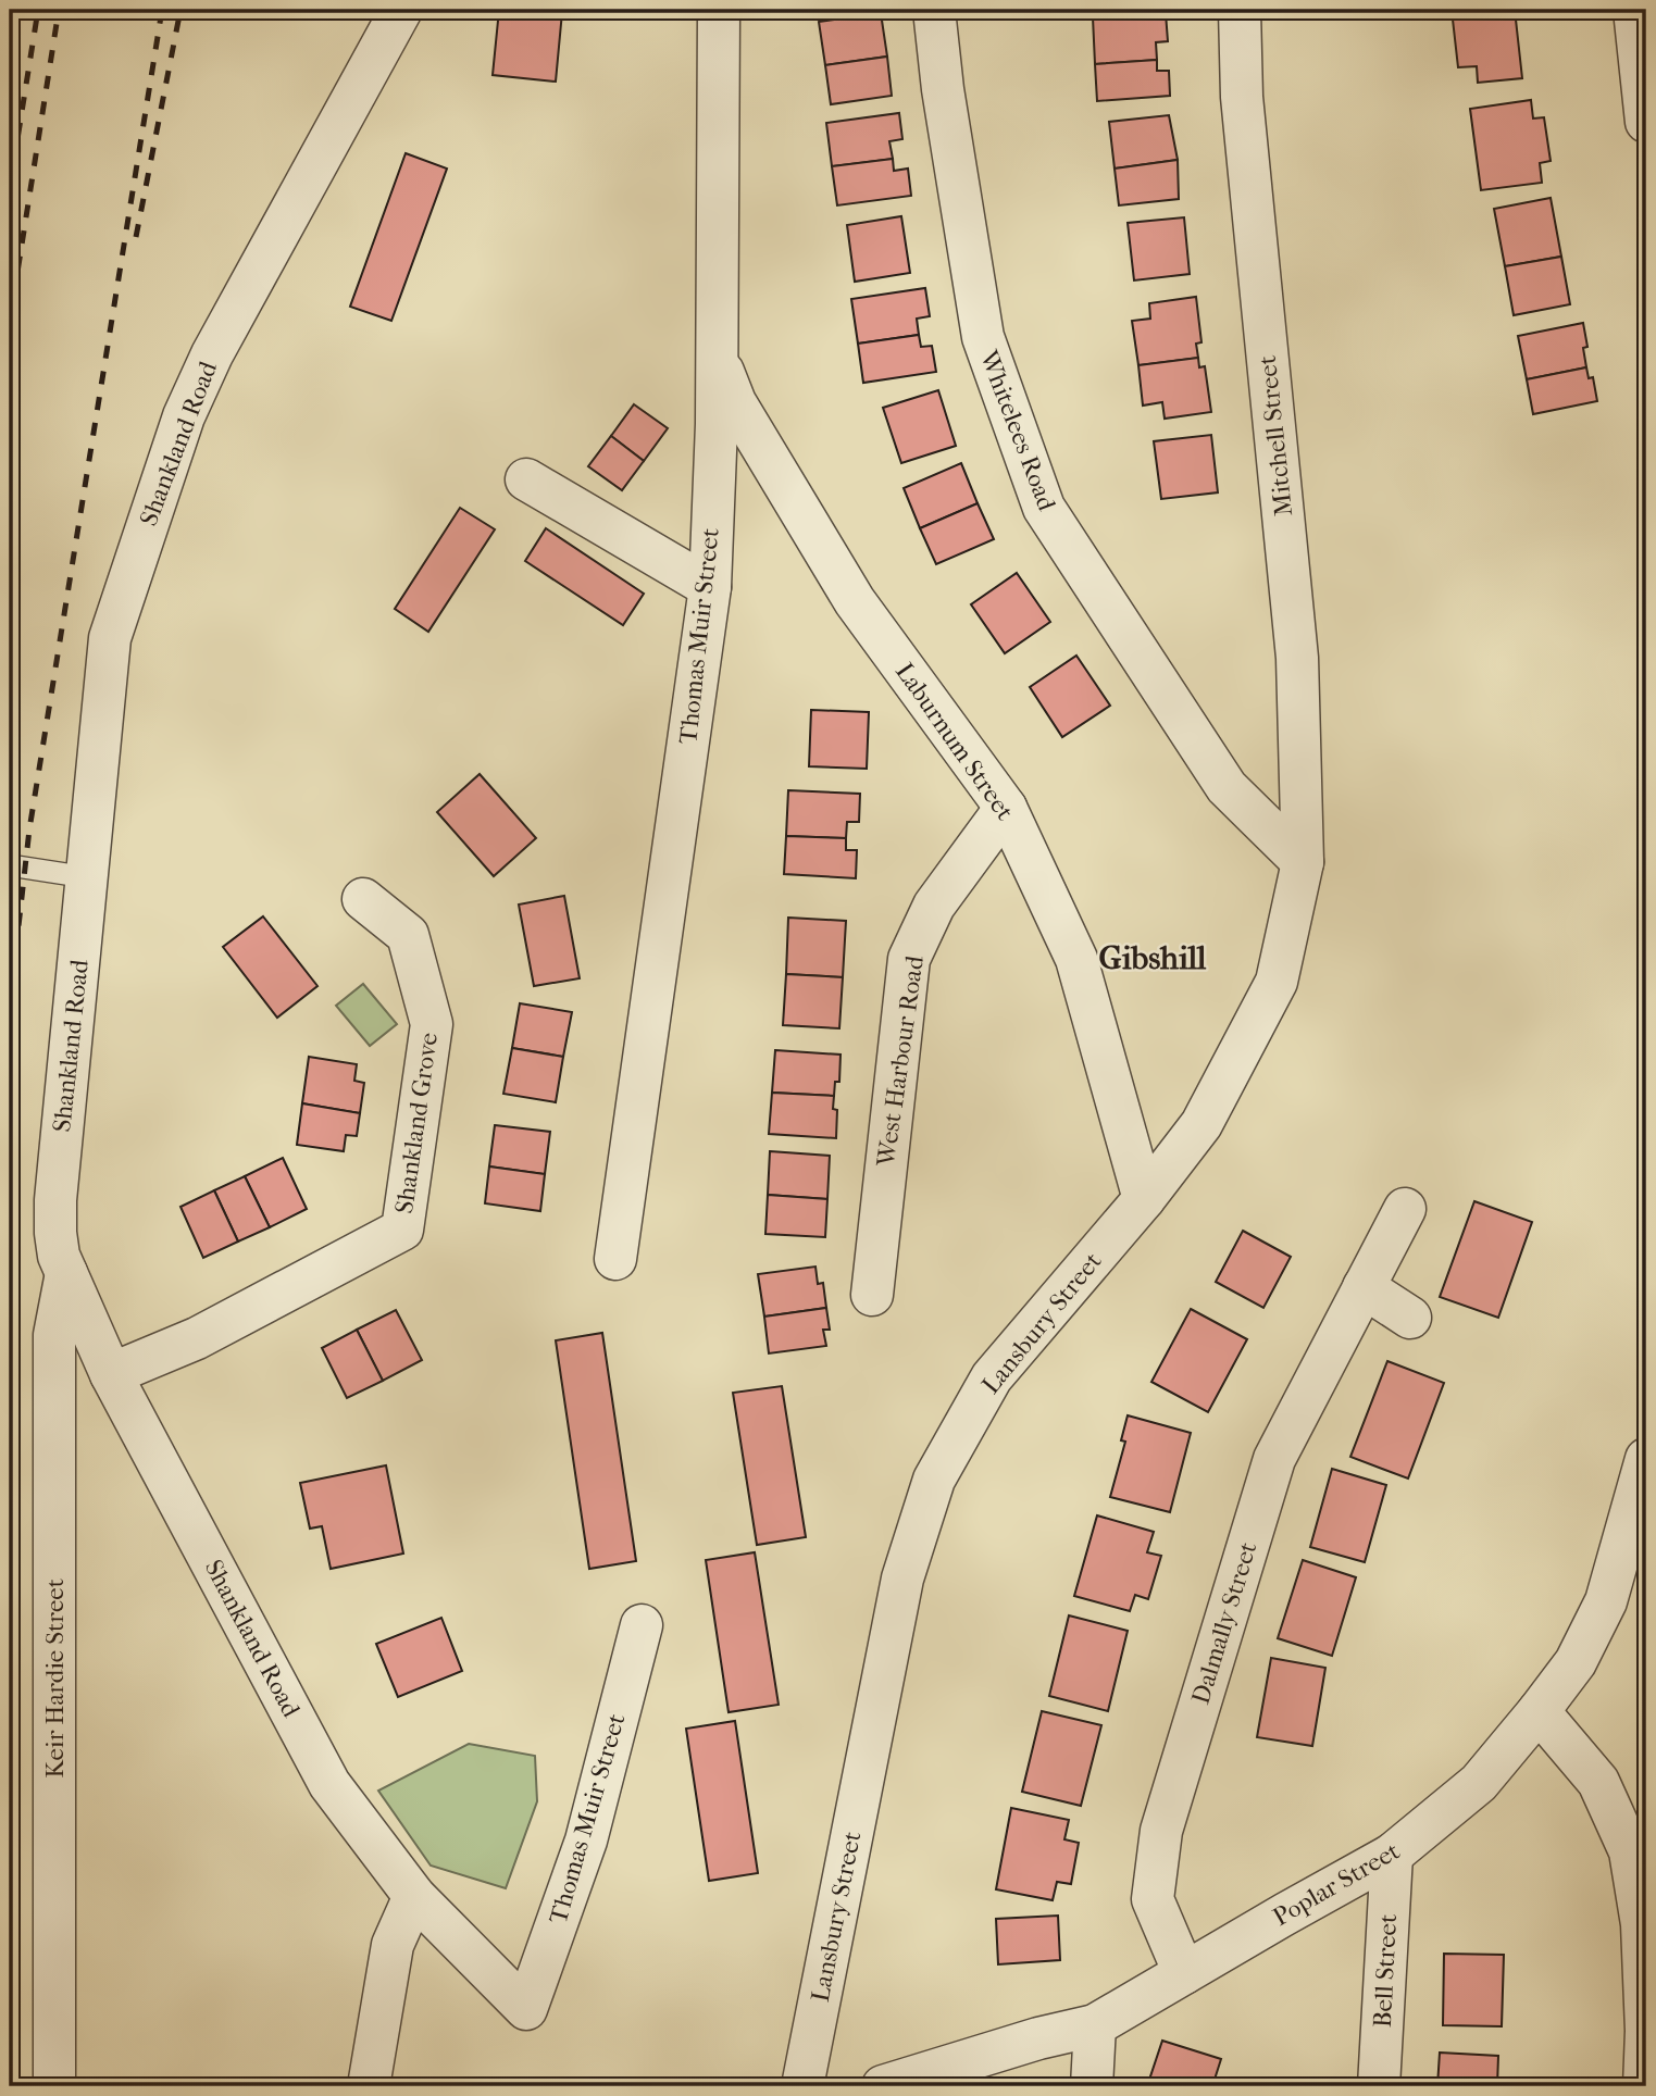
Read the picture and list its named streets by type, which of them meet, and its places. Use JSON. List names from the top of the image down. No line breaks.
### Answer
{"streets":{"street":["Whitelees Road","Mitchell Street","Shankland Road","Thomas Muir Street","Laburnum Street","West Harbour Road","Shankland Grove","Lansbury Street","Dalmally Street","Keir Hardie Street","Poplar Street","Bell Street"]},"crossings":[["Whitelees Road","Mitchell Street"],["Whitelees Road","Lansbury Street"],["Mitchell Street","Lansbury Street"],["Shankland Road","Thomas Muir Street"],["Shankland Road","Shankland Grove"],["Shankland Road","Keir Hardie Street"],["Thomas Muir Street","Laburnum Street"],["Laburnum Street","West Harbour Road"],["Laburnum Street","Lansbury Street"],["Dalmally Street","Poplar Street"],["Poplar Street","Bell Street"]],"districts":["Gibshill"]}
